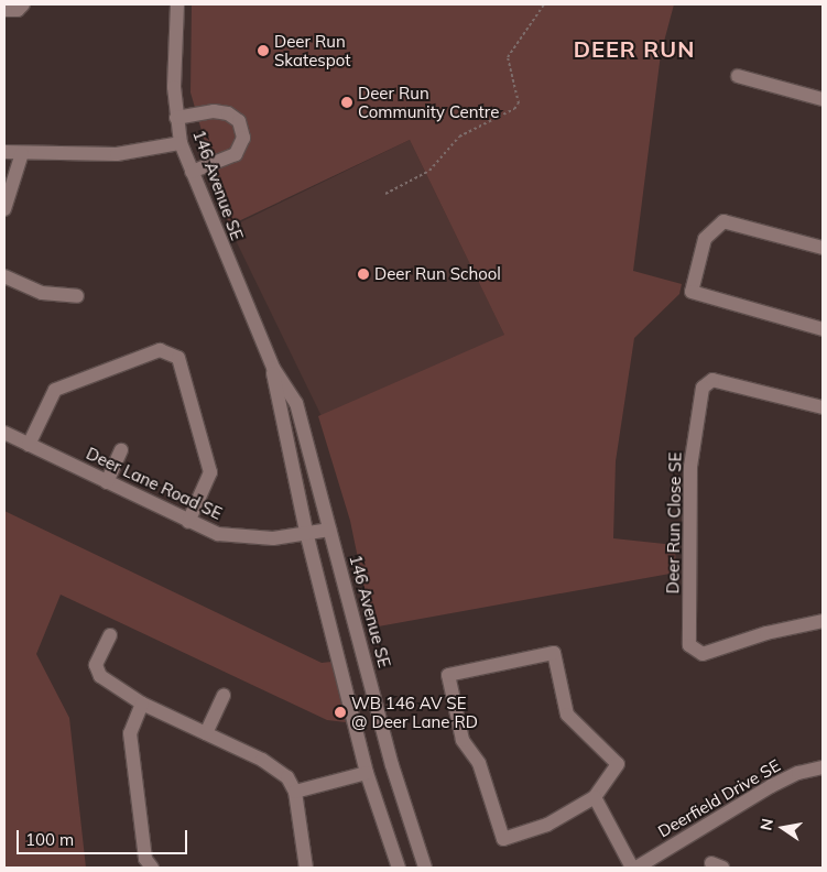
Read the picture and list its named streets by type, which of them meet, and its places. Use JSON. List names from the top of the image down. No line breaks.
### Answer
{"streets":{"street":["146 Avenue SE","Deer Lane Road SE","Deer Run Close SE","Deerfield Drive SE"]},"crossings":[["146 Avenue SE","Deer Lane Road SE"]],"districts":["DEER RUN"],"places":["Deer Run Skatespot","Deer Run Community Centre","Deer Run School","WB 146 AV SE @ Deer Lane RD"],"scale_bar":"100 m","north":"left"}
